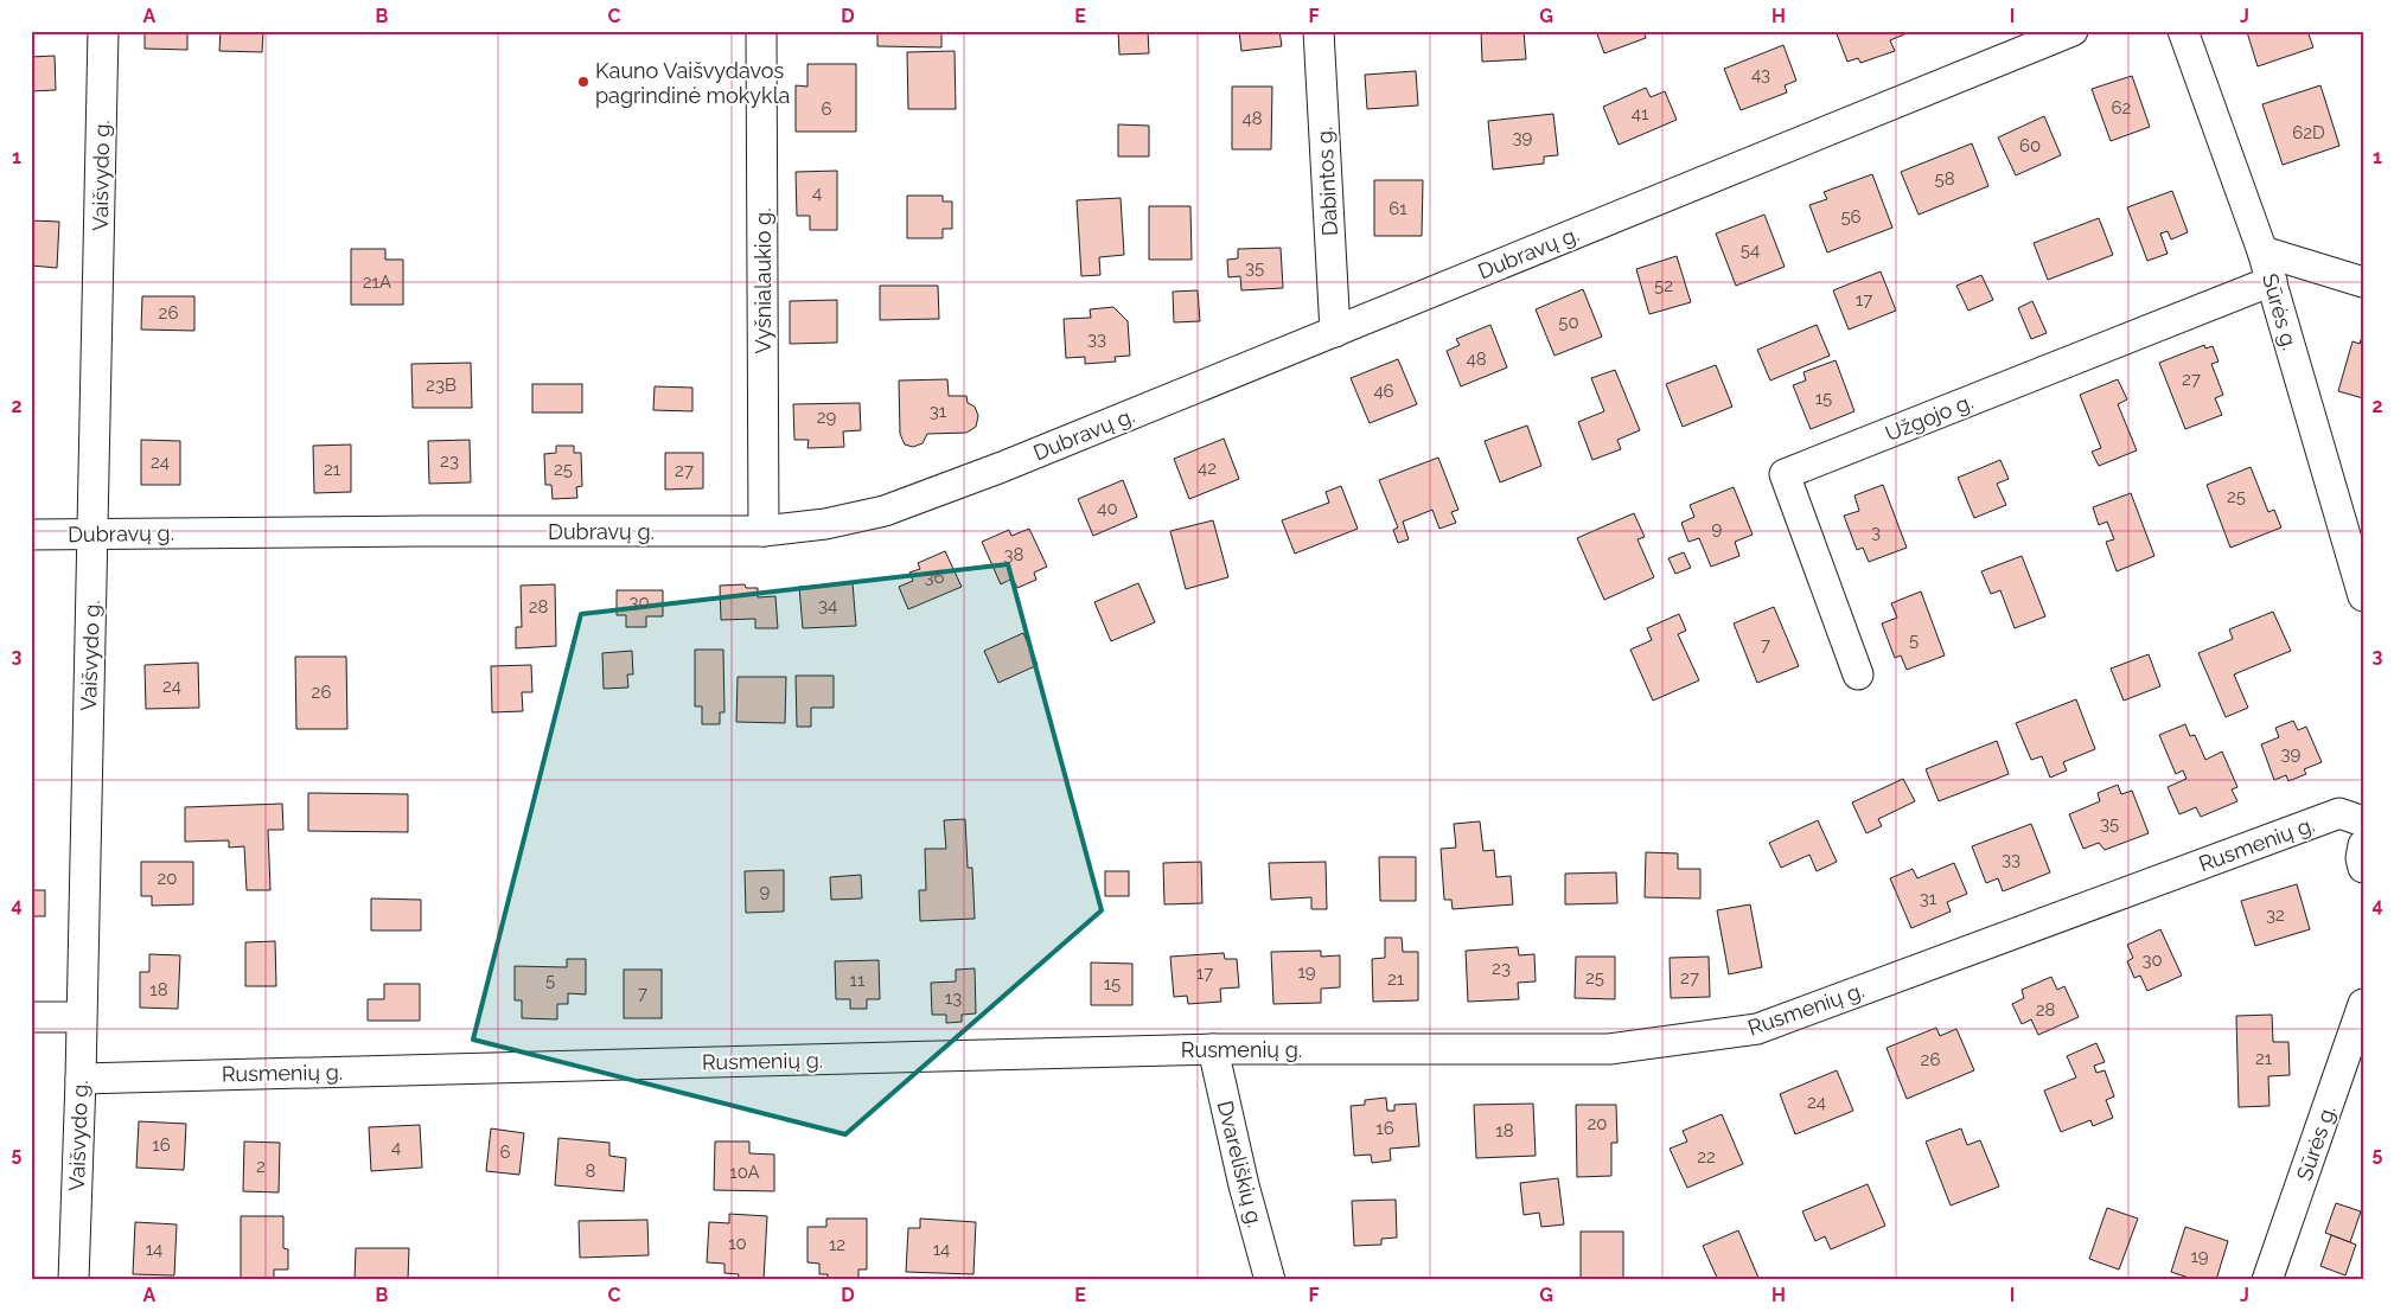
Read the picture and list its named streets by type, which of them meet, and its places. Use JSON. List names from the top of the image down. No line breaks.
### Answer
{"streets":{"street":["Vaišvydo g.","Dabintos g.","Dubravų g.","Vyšnialaukio g.","Sūrės g.","Užgojo g.","Rusmenių g.","Dvareliškių g."]},"crossings":[["Vaišvydo g.","Dubravų g."],["Vaišvydo g.","Rusmenių g."],["Dabintos g.","Dubravų g."],["Dubravų g.","Vyšnialaukio g."],["Sūrės g.","Užgojo g."],["Rusmenių g.","Dvareliškių g."]],"places":["Kauno Vaišvydavos pagrindinė mokykla"],"house_numbers":["43","62","6","41","48","62D","39","60","58","4","61","56","54","35","21A","52","17","26","50","33","48","27","23B","46","15","31","29","23","24","42","21","25","27","25","40","9","3","38","36","30","34","28","5","7","24","26","39","35","33","20","9","31","32","30","23","19","17","25","27","21","5","11","15","18","7","13","28","21","26","24","20","16","18","16","4","6","22","2","8","10A","10","12","14","14","19"],"grid":{"columns":["A","B","C","D","E","F","G","H","I","J"],"rows":["1","2","3","4","5"]}}
